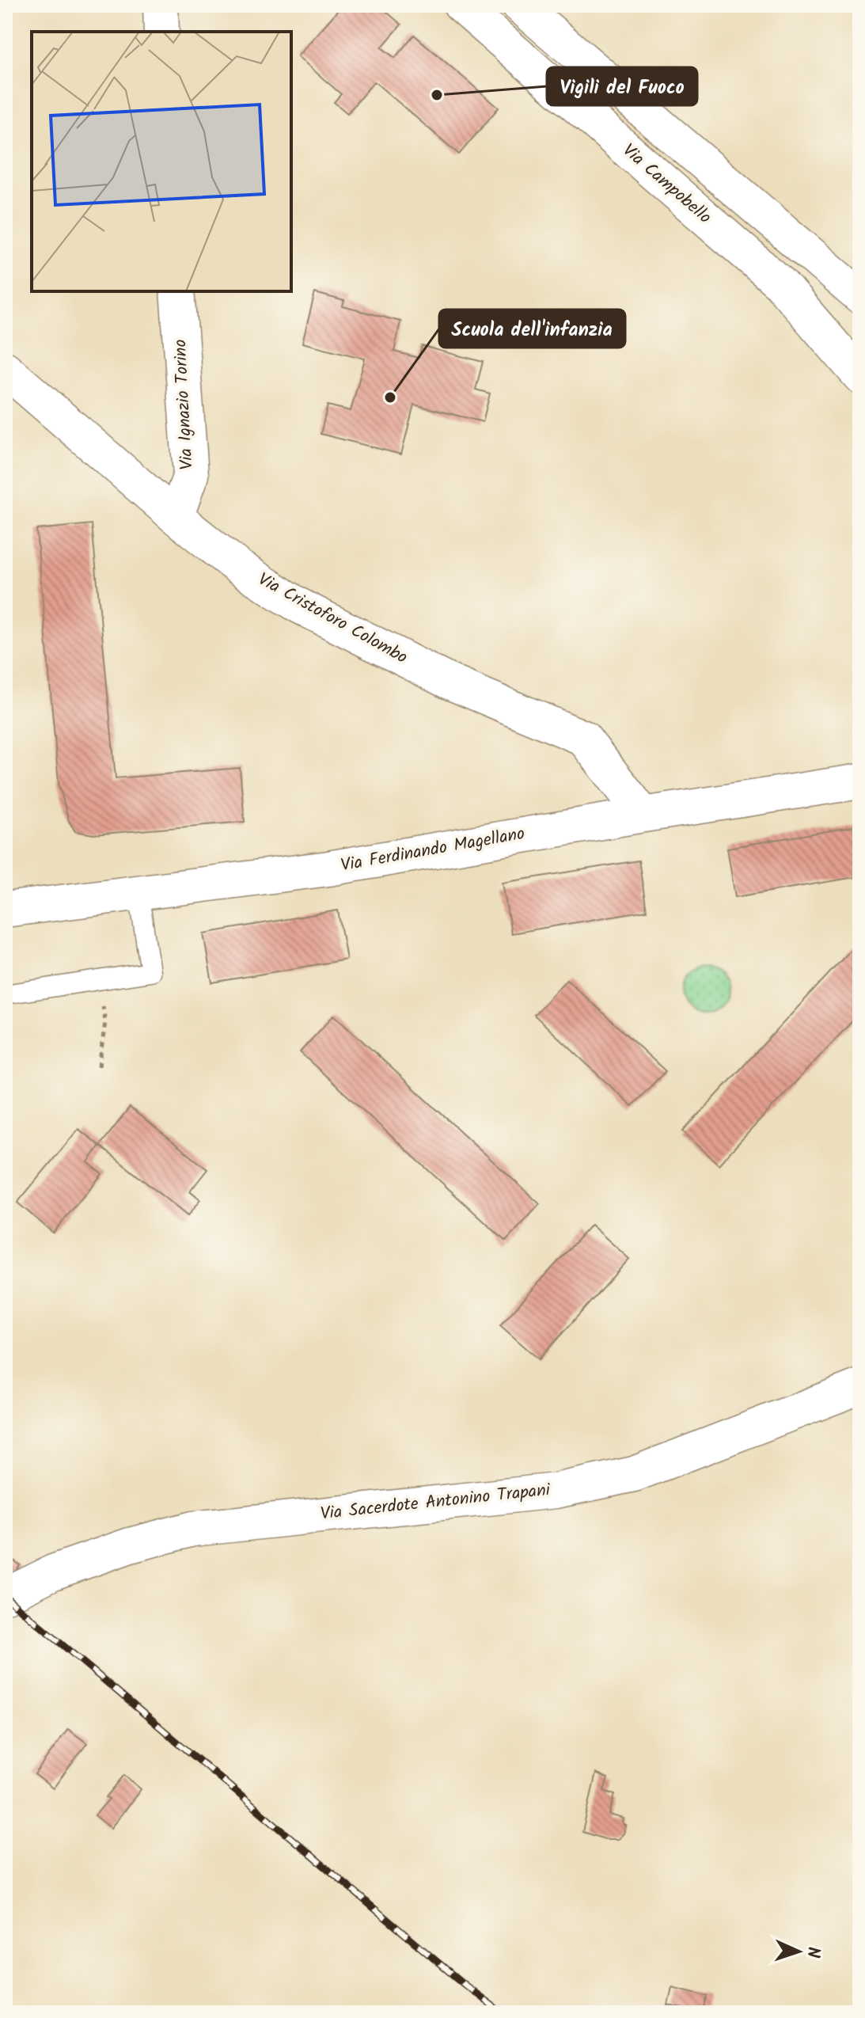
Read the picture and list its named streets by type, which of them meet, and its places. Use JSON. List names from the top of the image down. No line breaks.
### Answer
{"streets":{"street":["Via Campobello","Via Ignazio Torino","Via Cristoforo Colombo","Via Ferdinando Magellano","Via Sacerdote Antonino Trapani"]},"crossings":[["Via Ignazio Torino","Via Cristoforo Colombo"],["Via Cristoforo Colombo","Via Ferdinando Magellano"]],"places":["Vigili del Fuoco","Scuola dell'infanzia"],"north":"right"}
